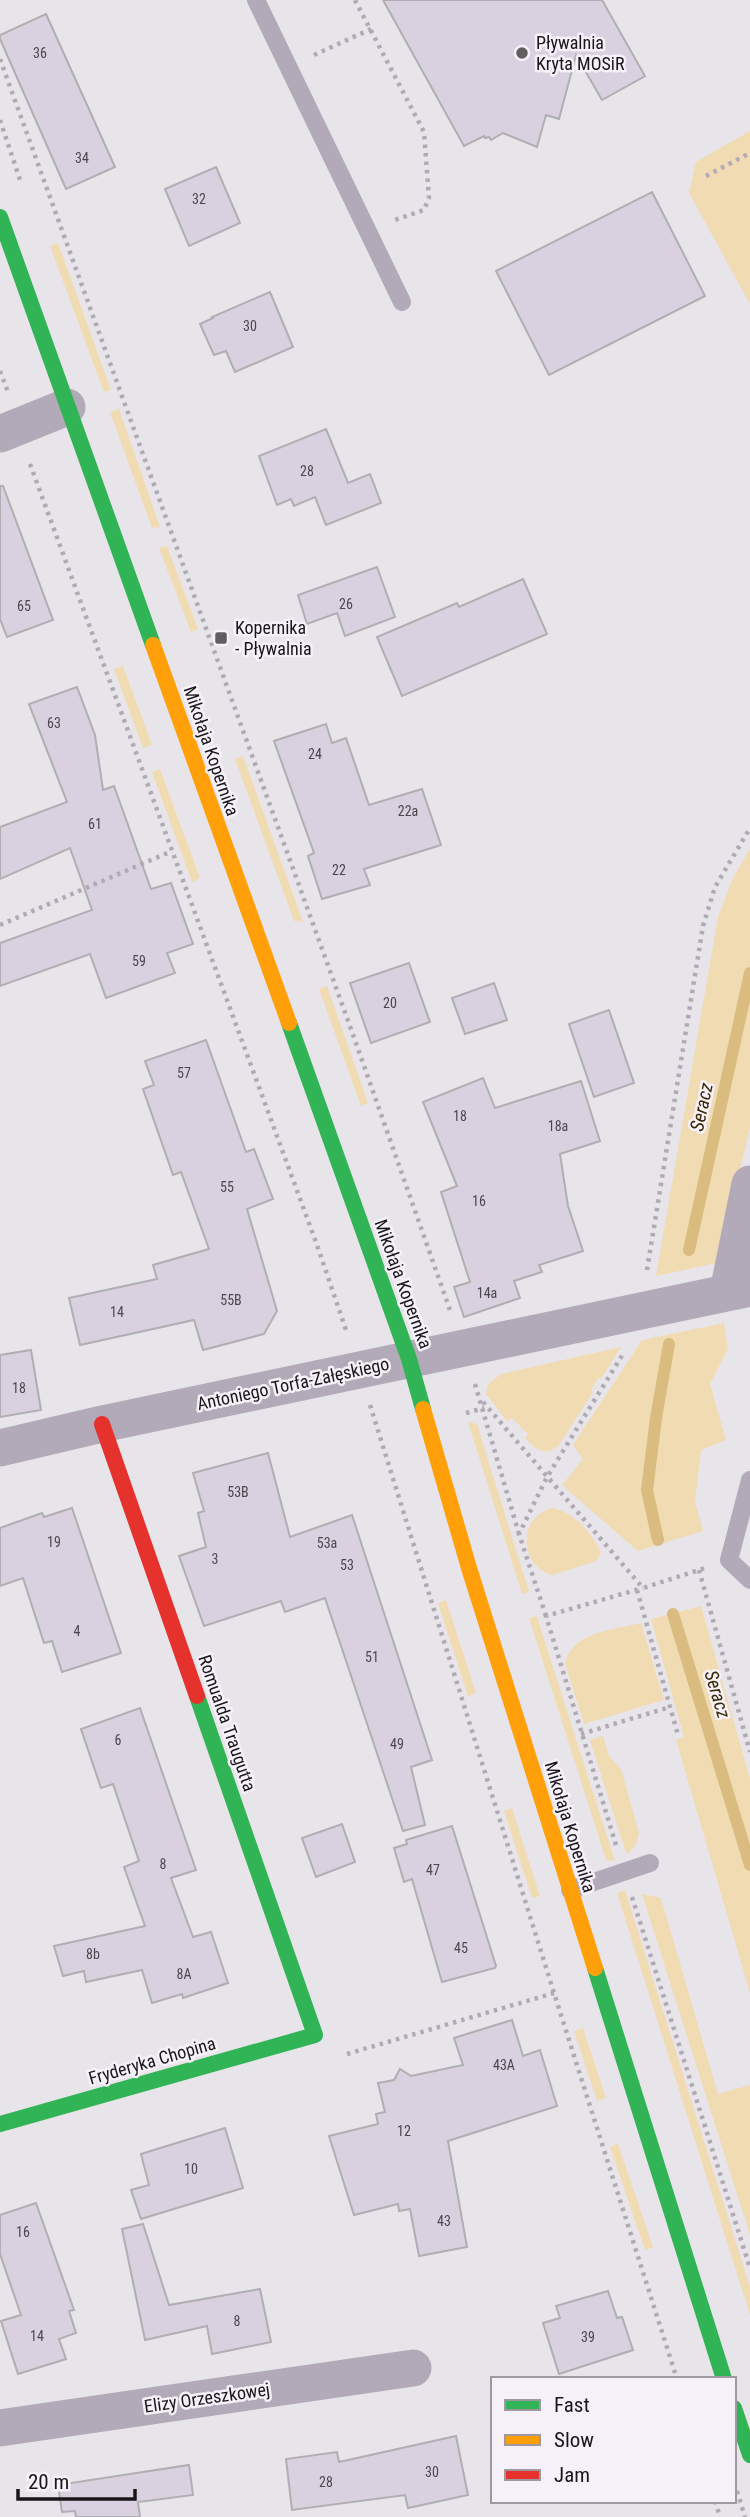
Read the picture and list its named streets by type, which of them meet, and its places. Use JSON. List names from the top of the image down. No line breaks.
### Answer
{"streets":{"street":["Mikołaja Kopernika","Antoniego Torfa-Załęskiego","Romualda Traugutta","Fryderyka Chopina","Elizy Orzeszkowej"]},"crossings":[["Mikołaja Kopernika","Antoniego Torfa-Załęskiego"],["Antoniego Torfa-Załęskiego","Romualda Traugutta"],["Romualda Traugutta","Fryderyka Chopina"]],"water":["Seracz"],"places":{"other":["Pływalnia Kryta MOSiR"],"transit":["Kopernika - Pływalnia"]},"house_numbers":["36","34","32","30","28","26","65","63","24","22a","61","22","59","20","57","18","18a","55","16","14a","55B","14","18","53B","19","53a","3","53","4","51","6","49","8","47","45","8b","8A","43A","12","10","43","16","8","14","39","30","28"],"legend":["Fast","Slow","Jam"],"scale_bar":"20 m"}
